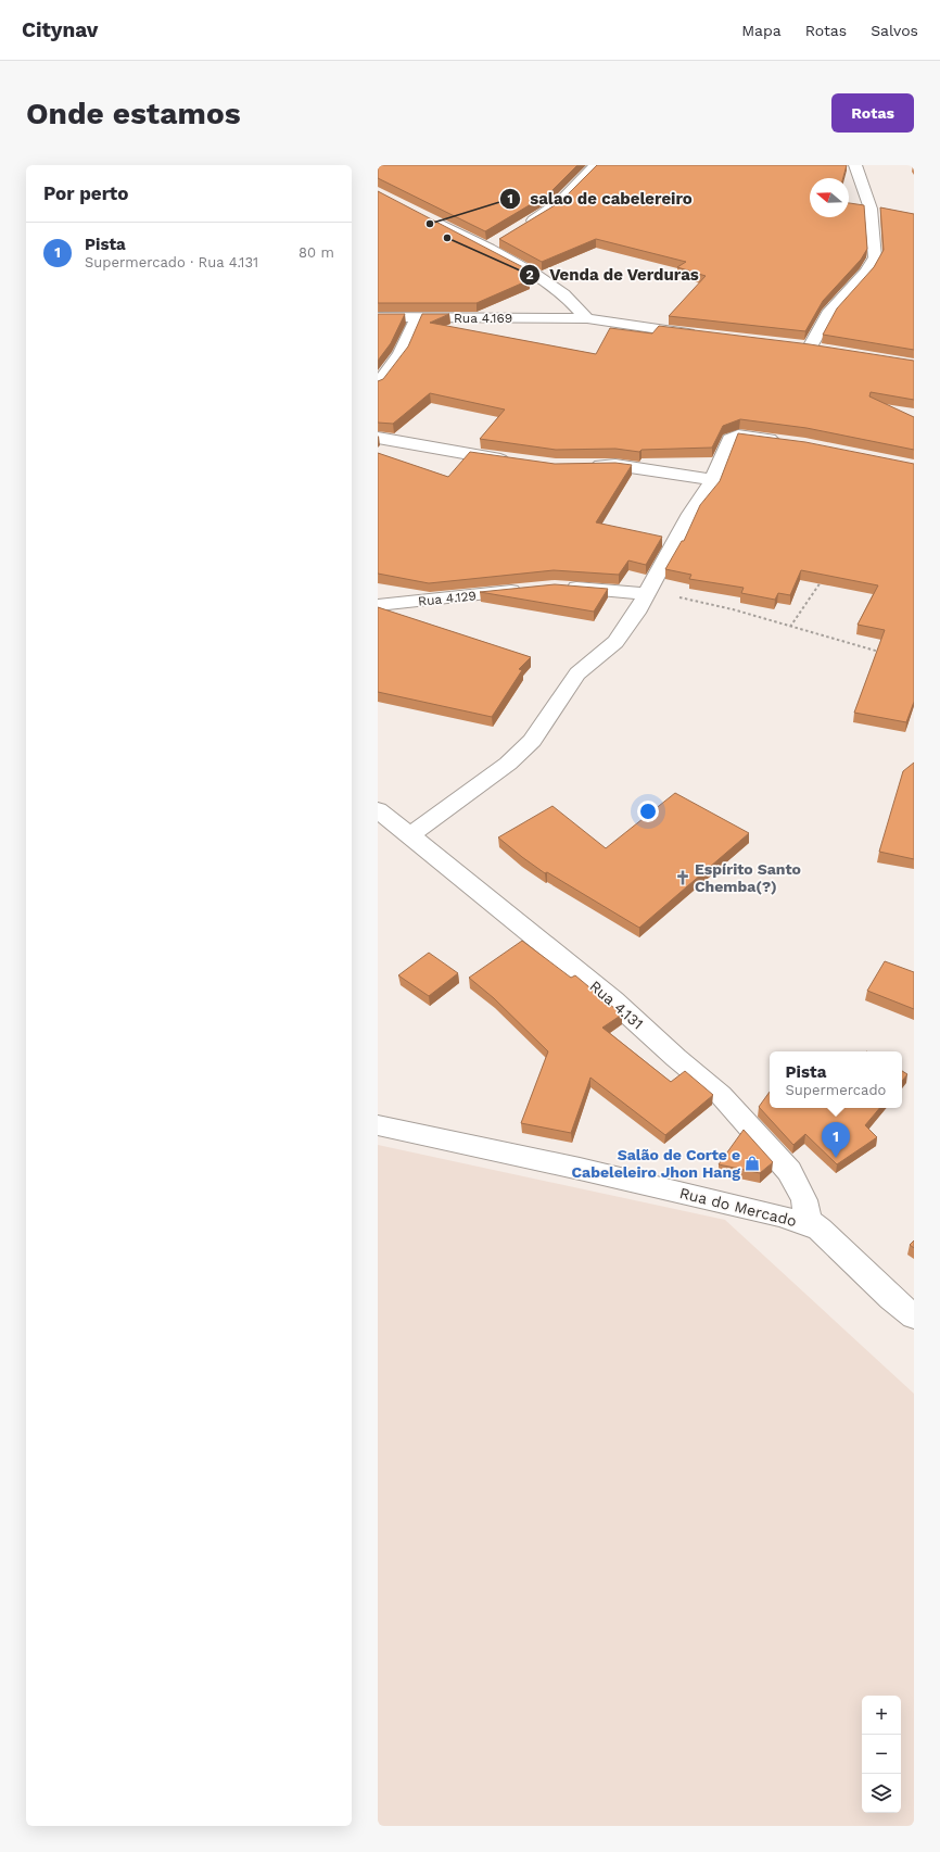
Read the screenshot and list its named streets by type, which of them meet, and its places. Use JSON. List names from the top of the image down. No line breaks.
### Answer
{"streets":{"street":["Rua 4.169","Rua 4.129","Rua 4.131","Rua do Mercado"]},"crossings":[["Rua 4.131","Rua do Mercado"]],"places":{"other":["salao de cabelereiro","Venda de Verduras"],"church":["Espírito Santo Chemba(?)"],"shop":["Salão de Corte e Cabeleleiro Jhon Hang"]},"north":"left","page":{"header":"Citynav","nav":["Mapa","Rotas","Salvos"],"buttons":"Rotas","title":"Onde estamos","heading":"Por perto","list":[{"mark":"1","name":"Pista","note":"Supermercado · Rua 4.131","value":"80 m"}],"popup":["Pista","Supermercado"],"pins":"1","map_buttons":["+","−"]}}
